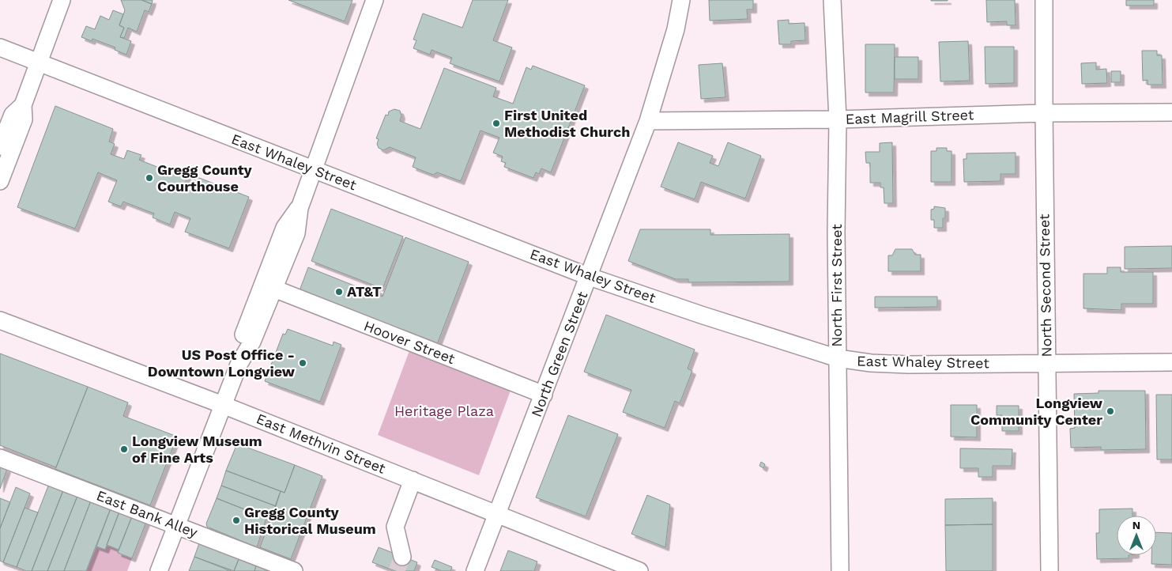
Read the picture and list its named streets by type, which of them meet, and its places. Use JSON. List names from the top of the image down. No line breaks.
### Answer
{"streets":{"street":["East Magrill Street","East Whaley Street","North First Street","North Second Street","Hoover Street","North Green Street","East Methvin Street","East Bank Alley"]},"crossings":[["East Magrill Street","North First Street"],["East Magrill Street","North Second Street"],["East Magrill Street","North Green Street"],["East Whaley Street","North First Street"],["East Whaley Street","North Second Street"],["East Whaley Street","North Green Street"],["Hoover Street","North Green Street"],["North Green Street","East Methvin Street"]],"parks":["Heritage Plaza"],"places":["First United Methodist Church","Gregg County Courthouse","AT&T","US Post Office - Downtown Longview","Longview Community Center","Longview Museum of Fine Arts","Gregg County Historical Museum"],"north":"top"}
